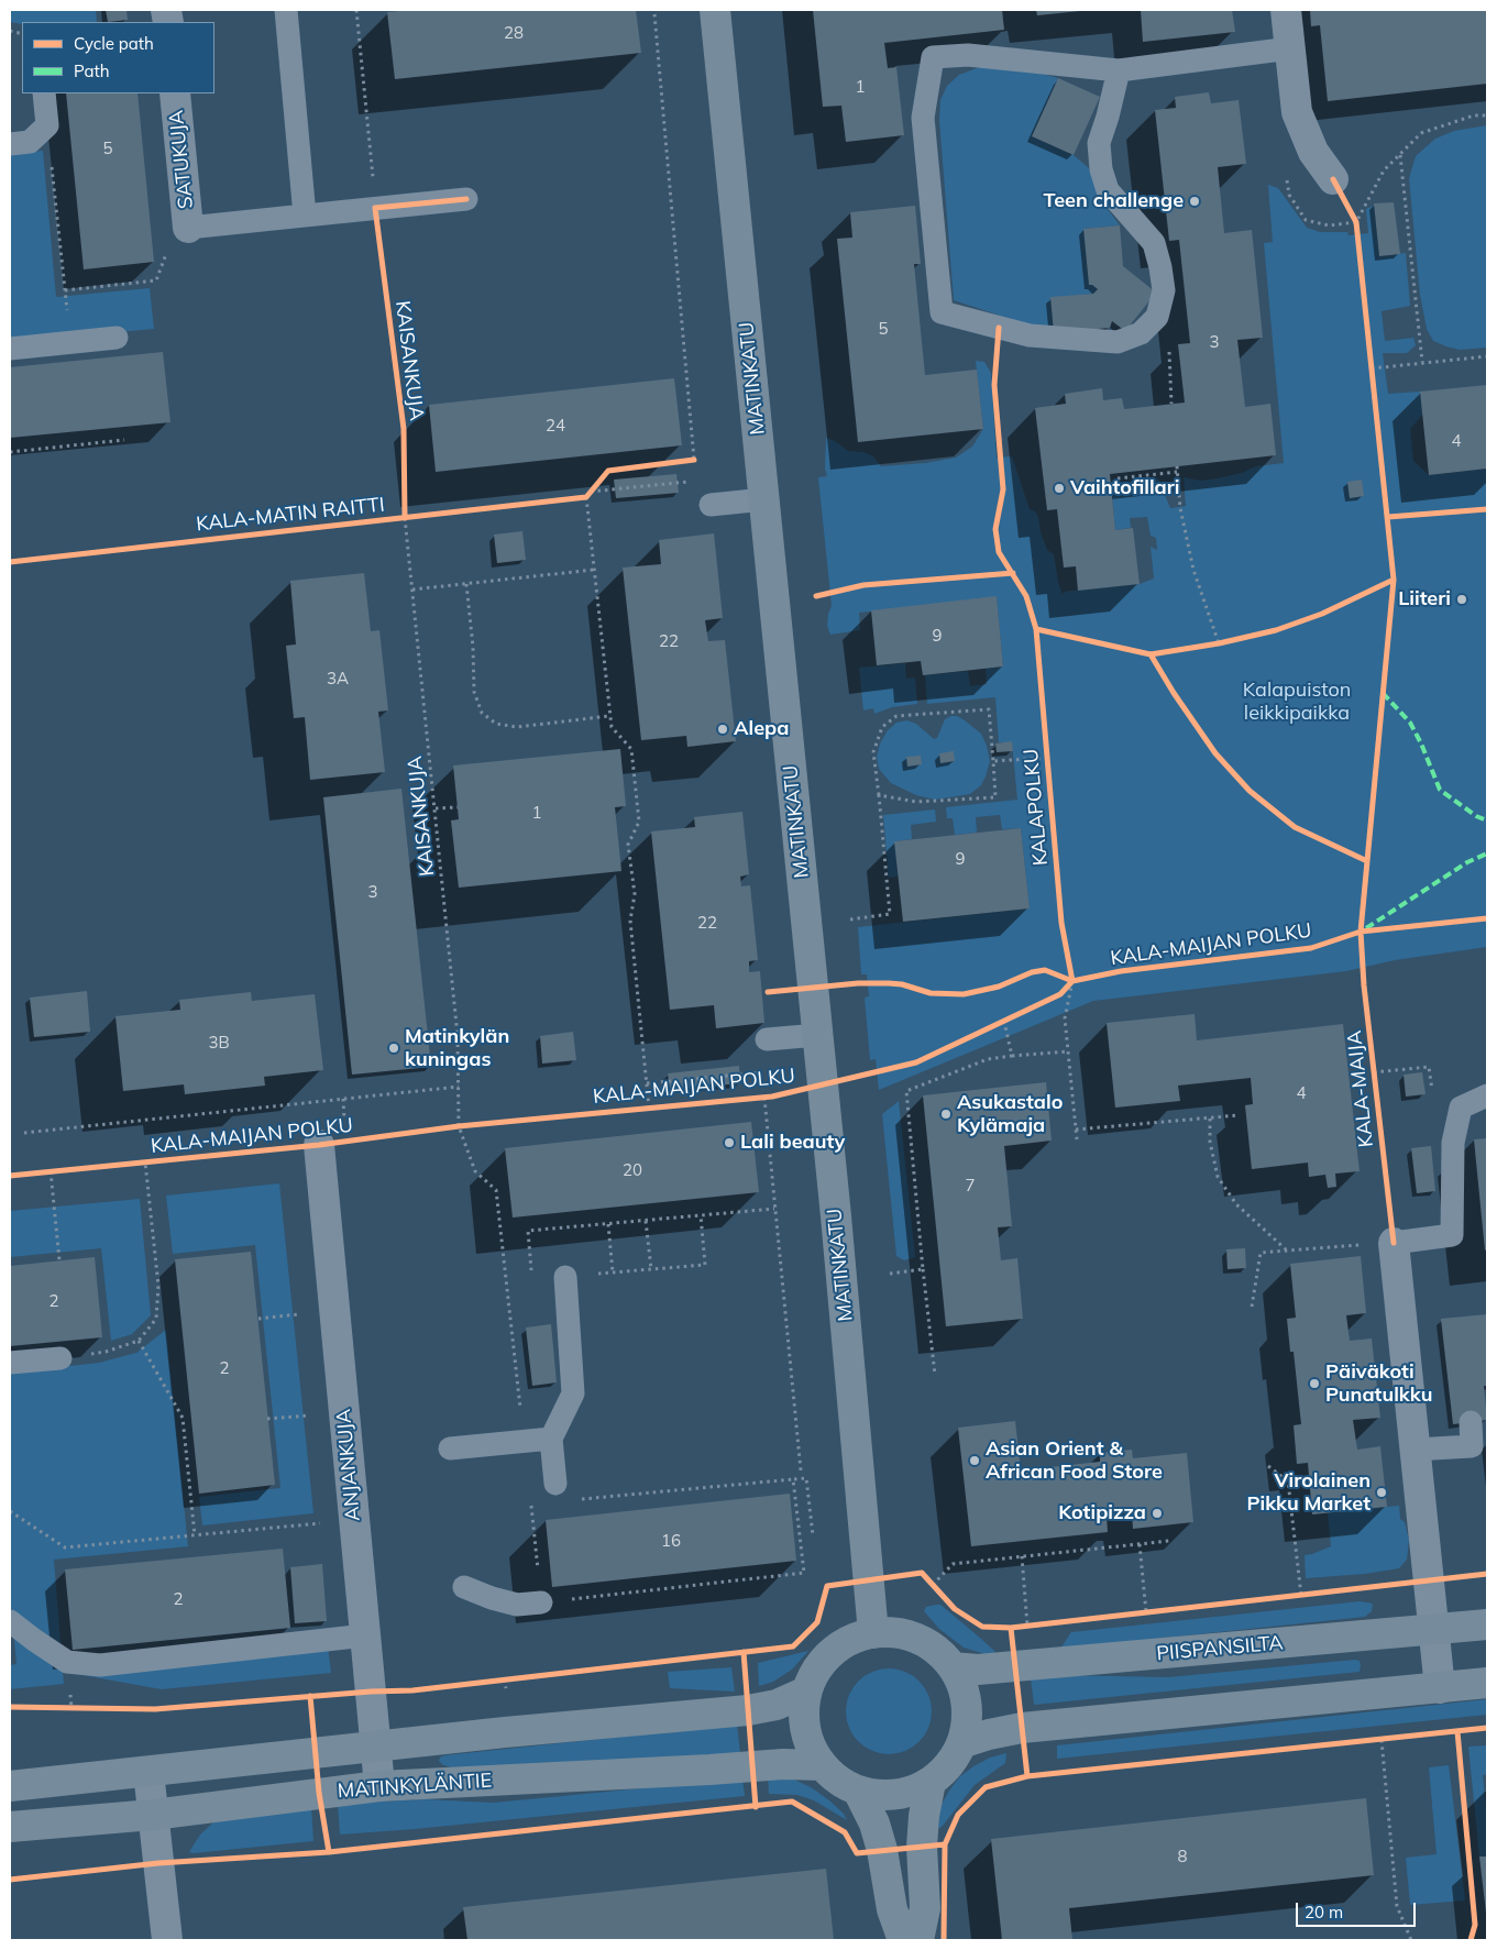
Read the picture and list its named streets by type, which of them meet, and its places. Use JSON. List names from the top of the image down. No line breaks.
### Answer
{"streets":{"main road":["MATINKATU","PIISPANSILTA","MATINKYLÄNTIE"],"street":["SATUKUJA","ANJANKUJA"],"cycle path":["KAISANKUJA","KALA-MATIN RAITTI","KALAPOLKU","KALA-MAIJAN POLKU","KALA-MAIJA"]},"crossings":[["KAISANKUJA","KALA-MATIN RAITTI"],["MATINKATU","PIISPANSILTA"],["MATINKATU","MATINKYLÄNTIE"],["ANJANKUJA","MATINKYLÄNTIE"],["PIISPANSILTA","MATINKYLÄNTIE"]],"parks":["Kalapuiston leikkipaikka"],"places":["Teen challenge","Vaihtofillari","Liiteri","Alepa","Matinkylän kuningas","Asukastalo Kylämaja","Lali beauty","Päiväkoti Punatulkku","Asian Orient & African Food Store","Virolainen Pikku Market","Kotipizza"],"house_numbers":["28","1","5","5","3","24","4","9","22","3A","1","9","3","22","3B","4","20","7","2","2","16","2","8"],"legend":["Cycle path","Path"],"scale_bar":"20 m"}
